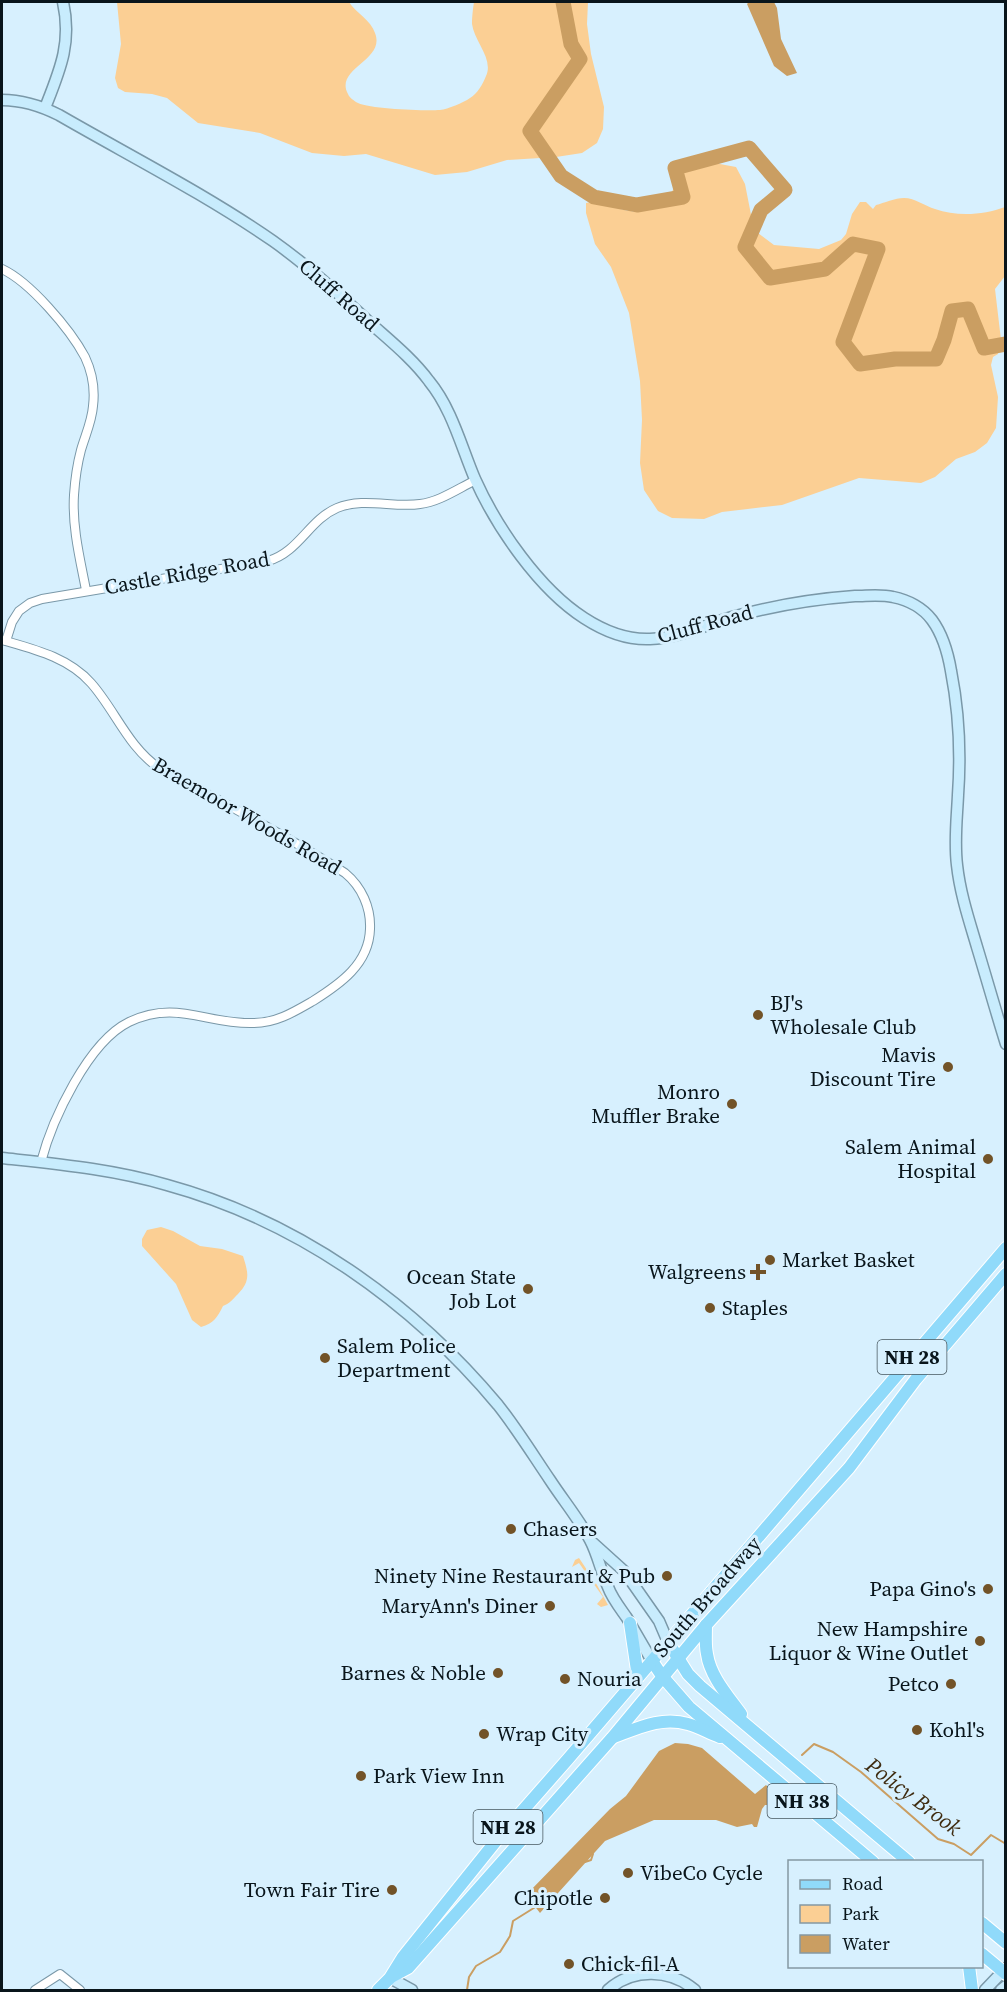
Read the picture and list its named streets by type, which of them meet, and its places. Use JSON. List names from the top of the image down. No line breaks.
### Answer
{"streets":{"main road":["NH 28","South Broadway","NH 38"],"street":["Cluff Road","Castle Ridge Road","Braemoor Woods Road"]},"crossings":[["Cluff Road","Castle Ridge Road"],["Castle Ridge Road","Braemoor Woods Road"],["South Broadway","NH 38"]],"water":["Policy Brook"],"places":{"other":["BJ's Wholesale Club","Mavis Discount Tire","Monro Muffler Brake","Salem Animal Hospital","Market Basket","Ocean State Job Lot","Staples","Salem Police Department","Chasers","Ninety Nine Restaurant & Pub","Papa Gino's","MaryAnn's Diner","New Hampshire Liquor & Wine Outlet","Barnes & Noble","Nouria","Petco","Kohl's","Wrap City","Park View Inn","VibeCo Cycle","Town Fair Tire","Chipotle","Chick-fil-A"],"health":["Walgreens"]},"legend":["Road","Park","Water"]}
